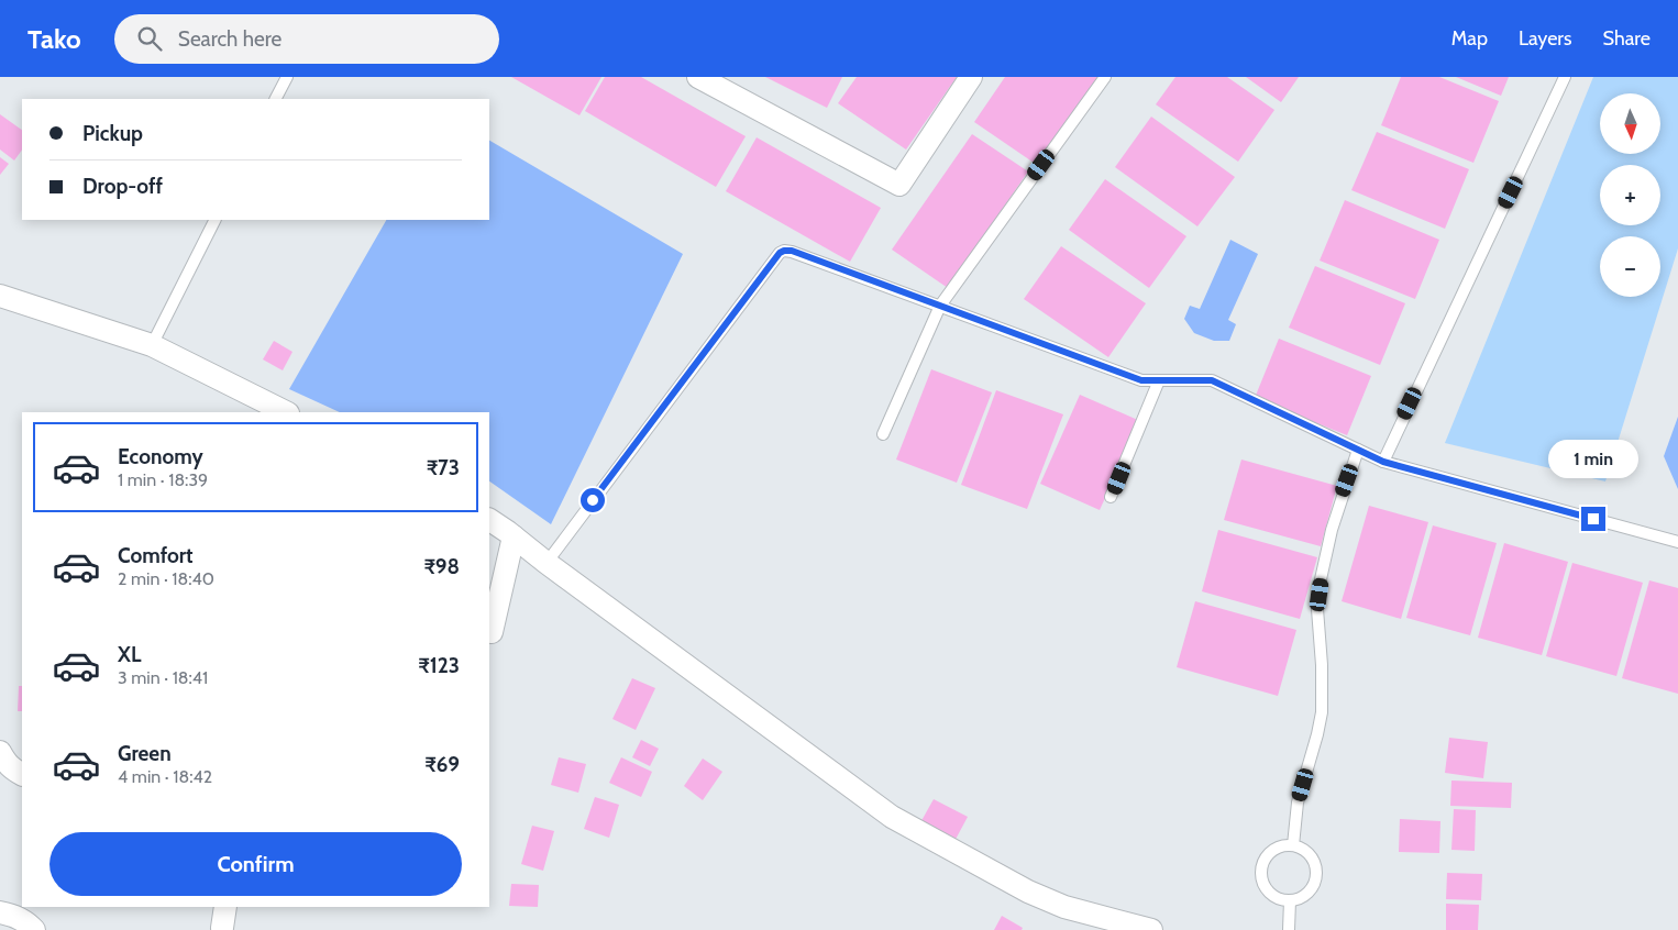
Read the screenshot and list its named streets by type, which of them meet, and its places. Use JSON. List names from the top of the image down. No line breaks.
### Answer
{"north":"bottom","page":{"header":"Tako","search":"Search here","nav":["Map","Layers","Share"],"map_buttons":["+","−"],"banner":["Pickup","Drop-off"],"list":[{"name":"Economy","note":"1 min · 18:39","value":"₹73"},{"name":"Comfort","note":"2 min · 18:40","value":"₹98"},{"name":"XL","note":"3 min · 18:41","value":"₹123"},{"name":"Green","note":"4 min · 18:42","value":"₹69"}],"bubble":"1 min","buttons":"Confirm"}}
